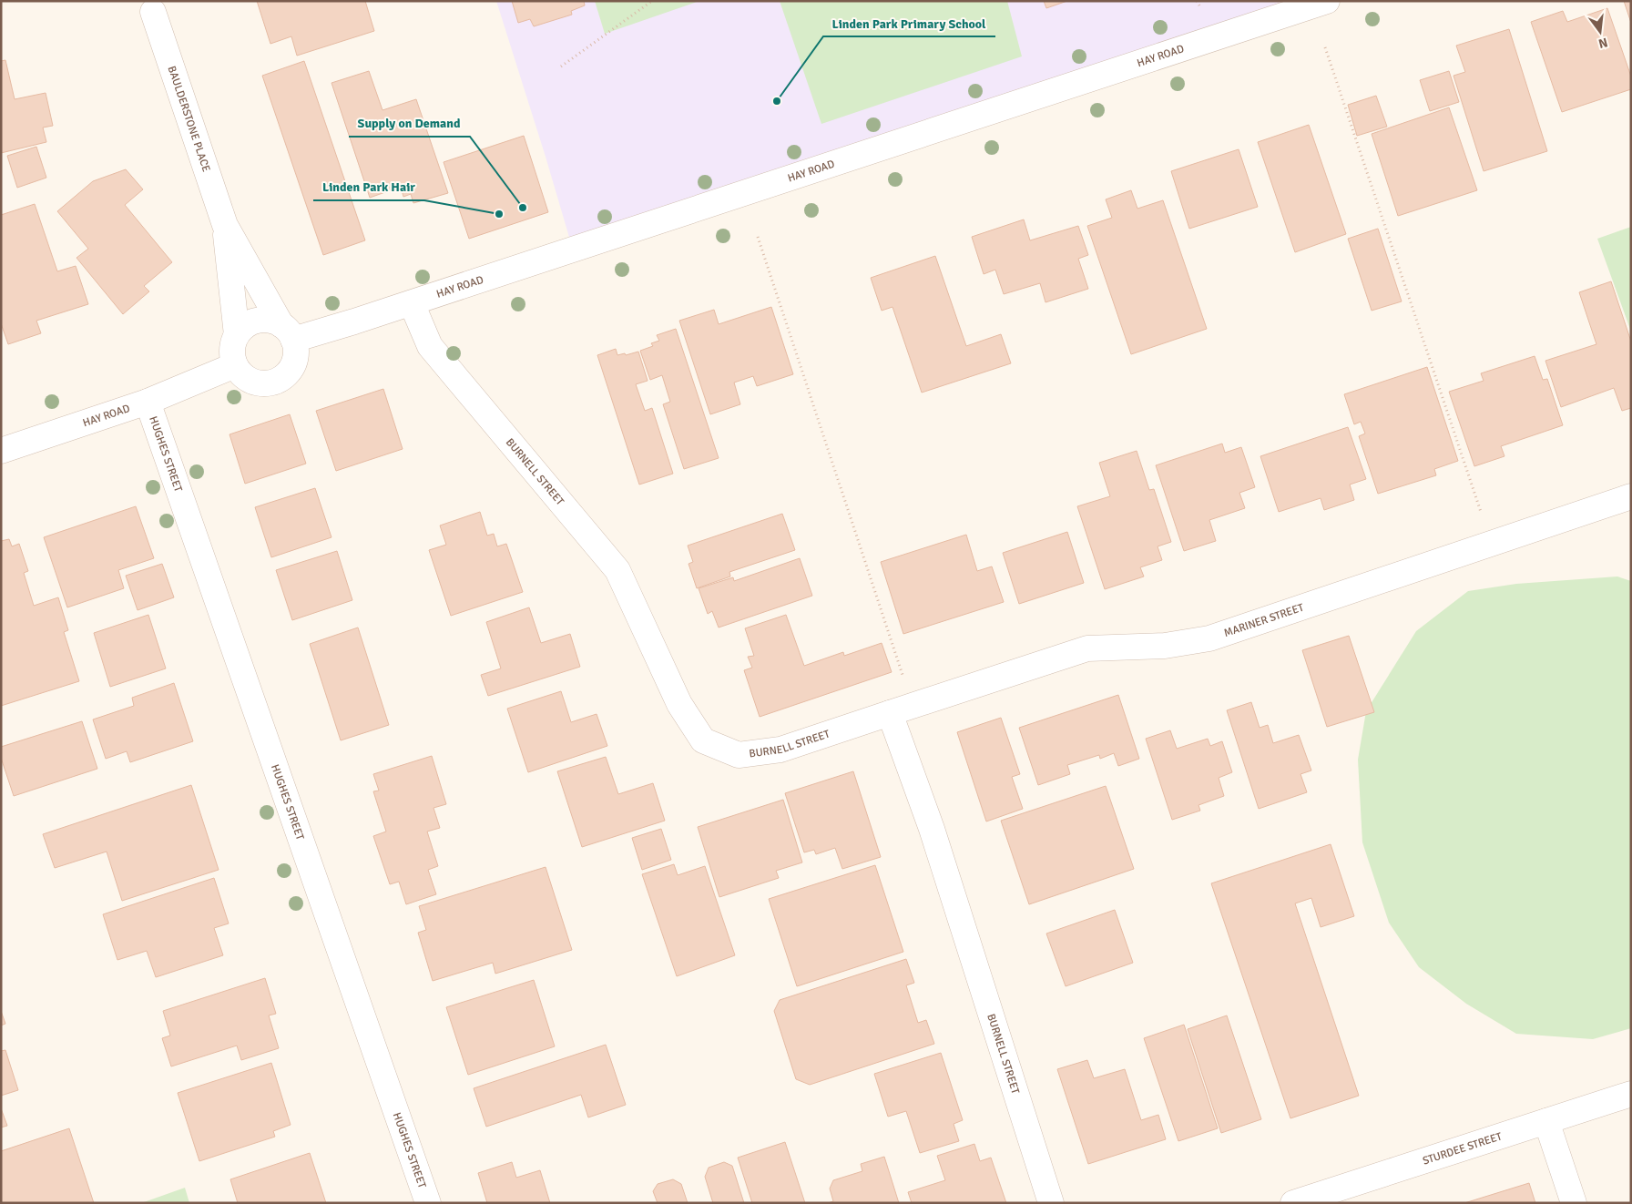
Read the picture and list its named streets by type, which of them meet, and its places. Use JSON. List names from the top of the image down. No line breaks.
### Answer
{"streets":{"street":["HAY ROAD","BAULDERSTONE PLACE","HUGHES STREET","BURNELL STREET","MARINER STREET","STURDEE STREET"]},"crossings":[["HAY ROAD","BAULDERSTONE PLACE"],["HAY ROAD","HUGHES STREET"],["HAY ROAD","BURNELL STREET"],["BURNELL STREET","MARINER STREET"]],"places":["Linden Park Primary School","Supply on Demand","Linden Park Hair"],"north":"bottom"}
